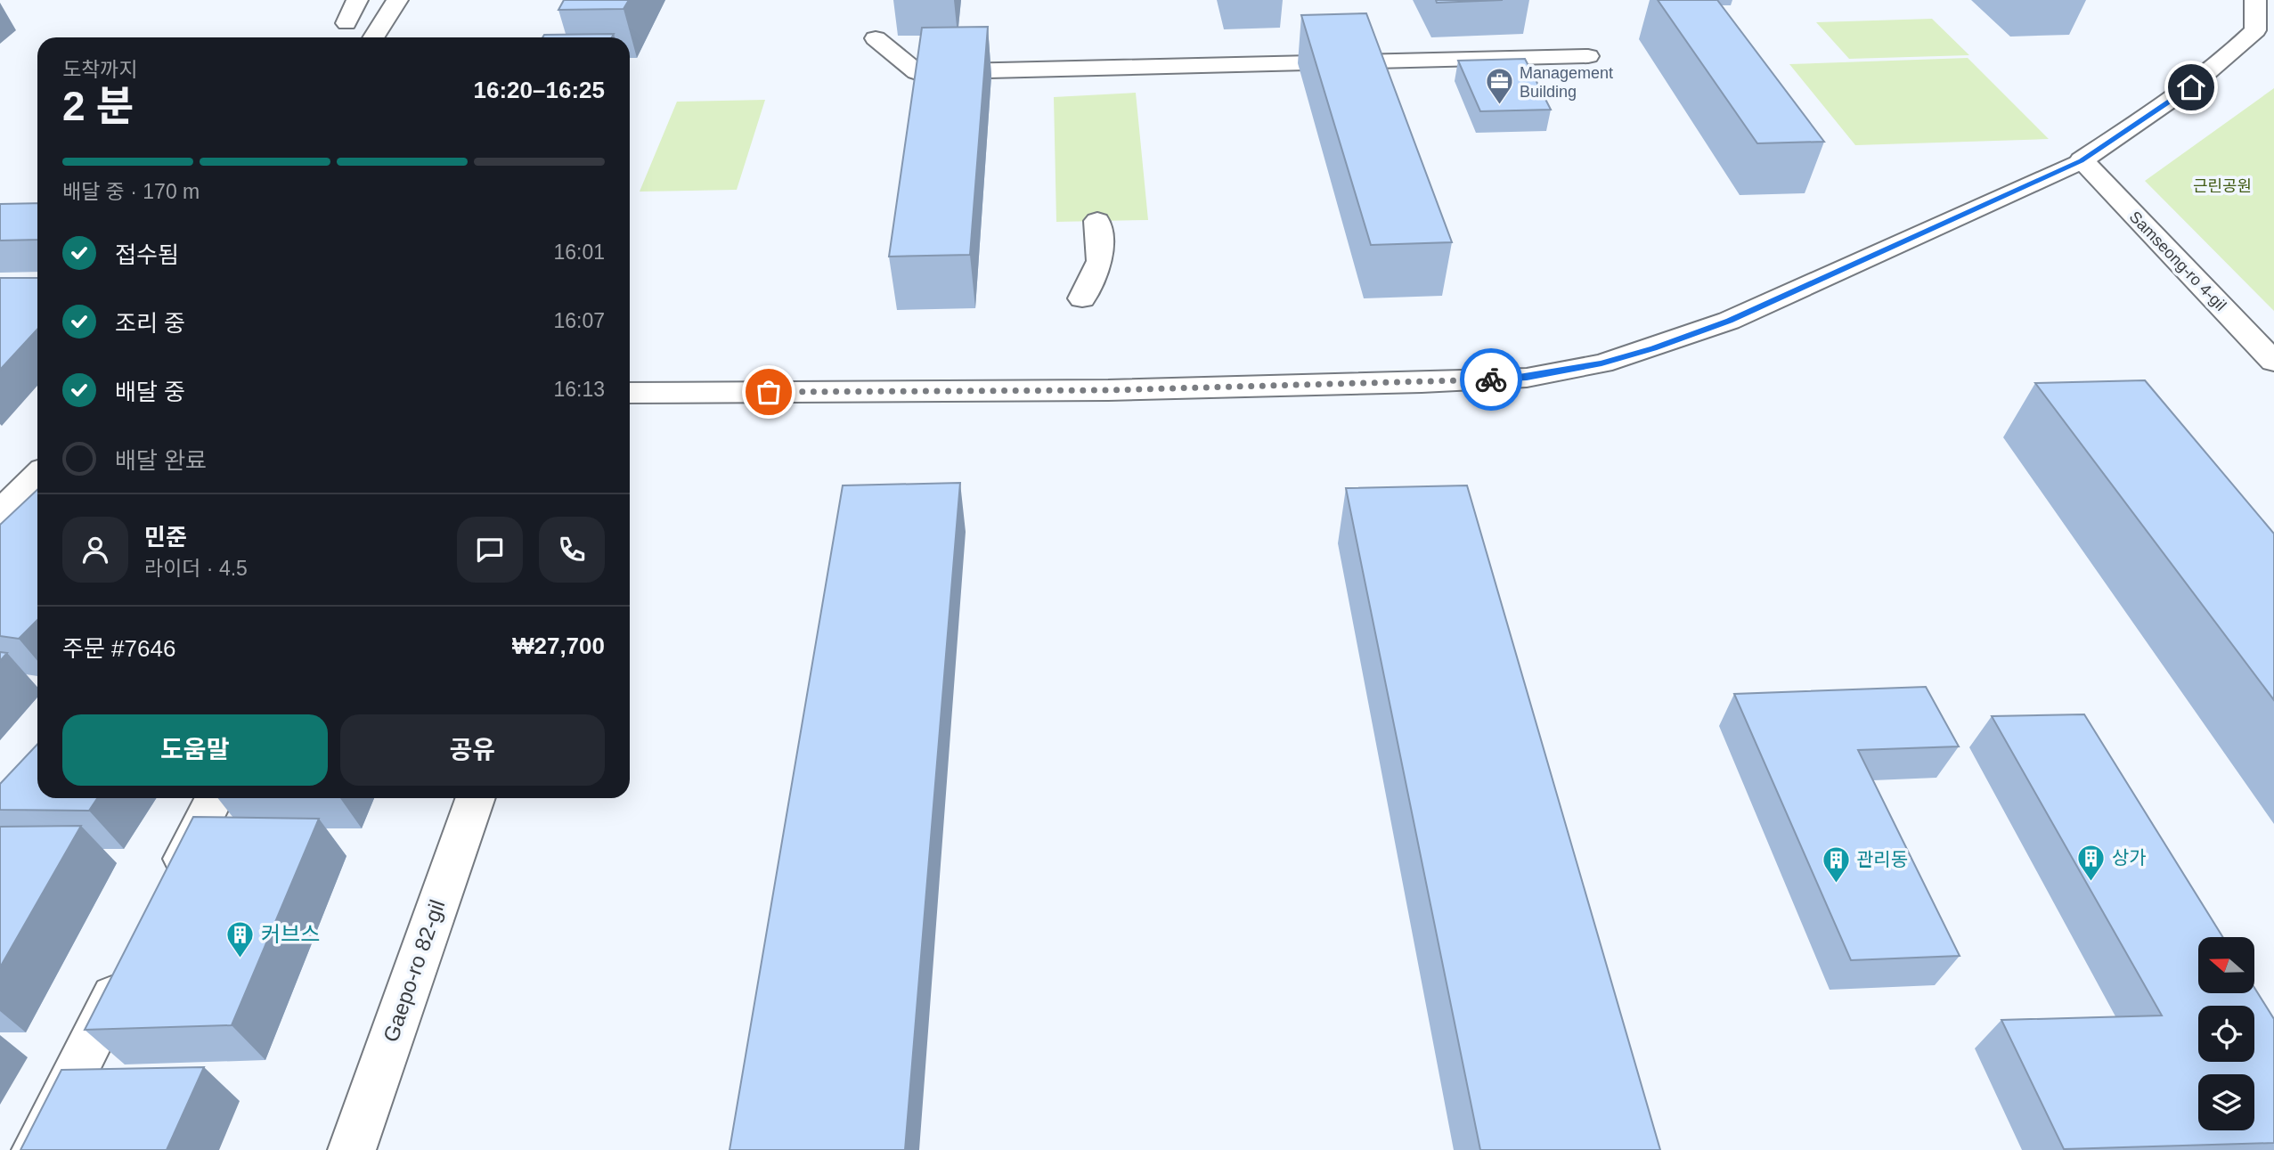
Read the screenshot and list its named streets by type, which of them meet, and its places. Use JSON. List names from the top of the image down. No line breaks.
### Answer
{"streets":{"street":["Samseong-ro 4-gil","Gaepo-ro 82-gil"]},"parks":["근린공원"],"places":{"office":["Management Building"],"building":["상가","관리동","커브스"]},"north":"left","page":{"heading":["2 분","도착까지","16:20–16:25"],"panel":["민준","라이더 · 4.5","주문 #7646","₩27,700"],"bar":"배달 중 · 170 m","list":[["접수됨","16:01"],["조리 중","16:07"],["배달 중","16:13"],"배달 완료"],"buttons":["도움말","공유"]}}
